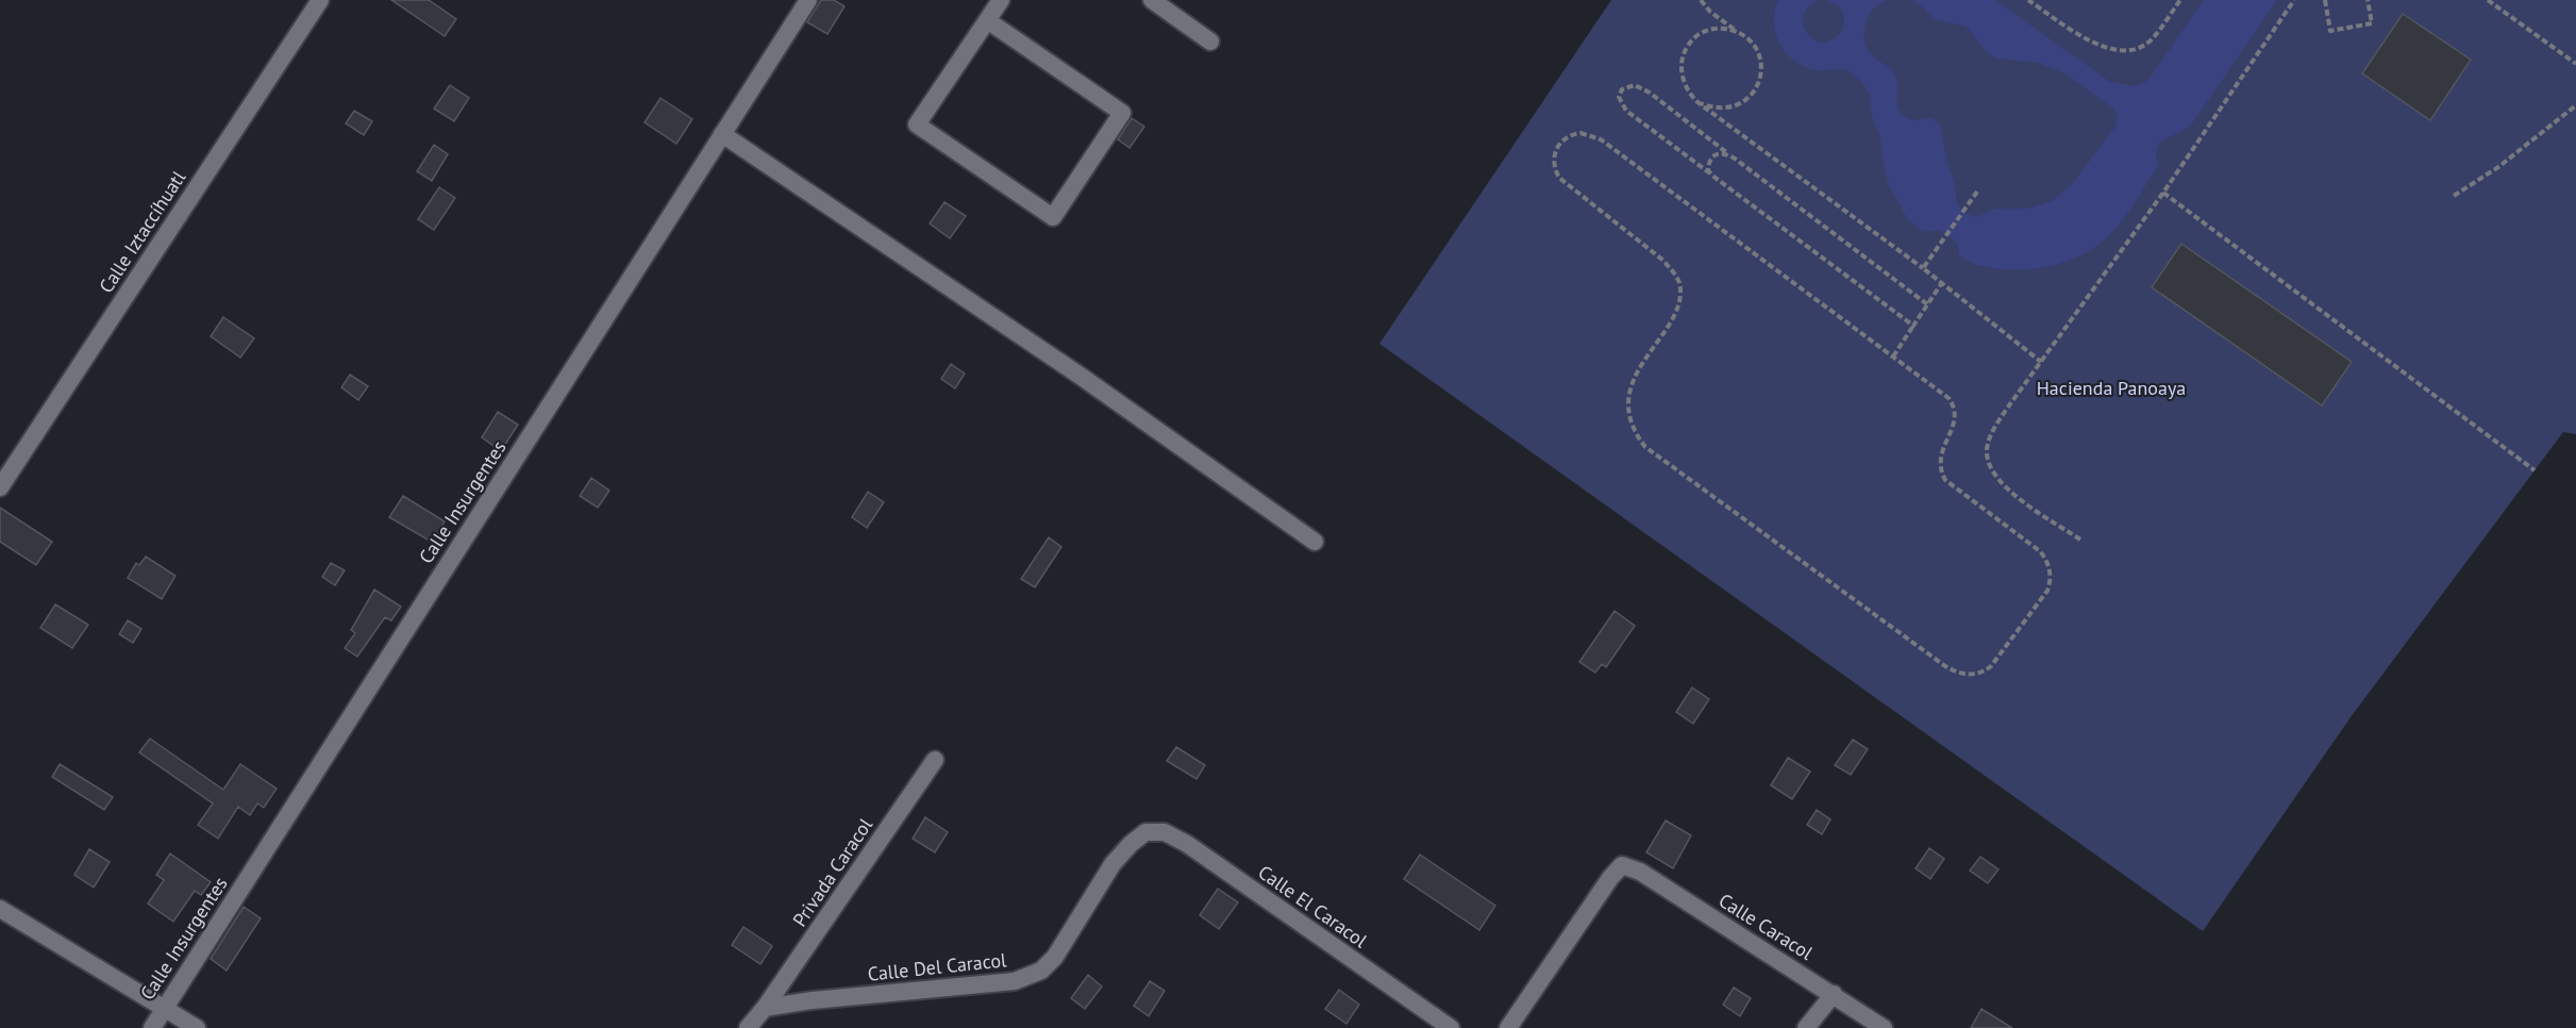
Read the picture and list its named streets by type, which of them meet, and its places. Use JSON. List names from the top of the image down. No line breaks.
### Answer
{"streets":{"street":["Calle Iztaccíhuatl","Calle Insurgentes","Privada Caracol","Calle El Caracol","Calle Caracol","Calle Del Caracol"]},"crossings":[["Privada Caracol","Calle Del Caracol"],["Calle El Caracol","Calle Del Caracol"]],"parks":["Hacienda Panoaya"]}
